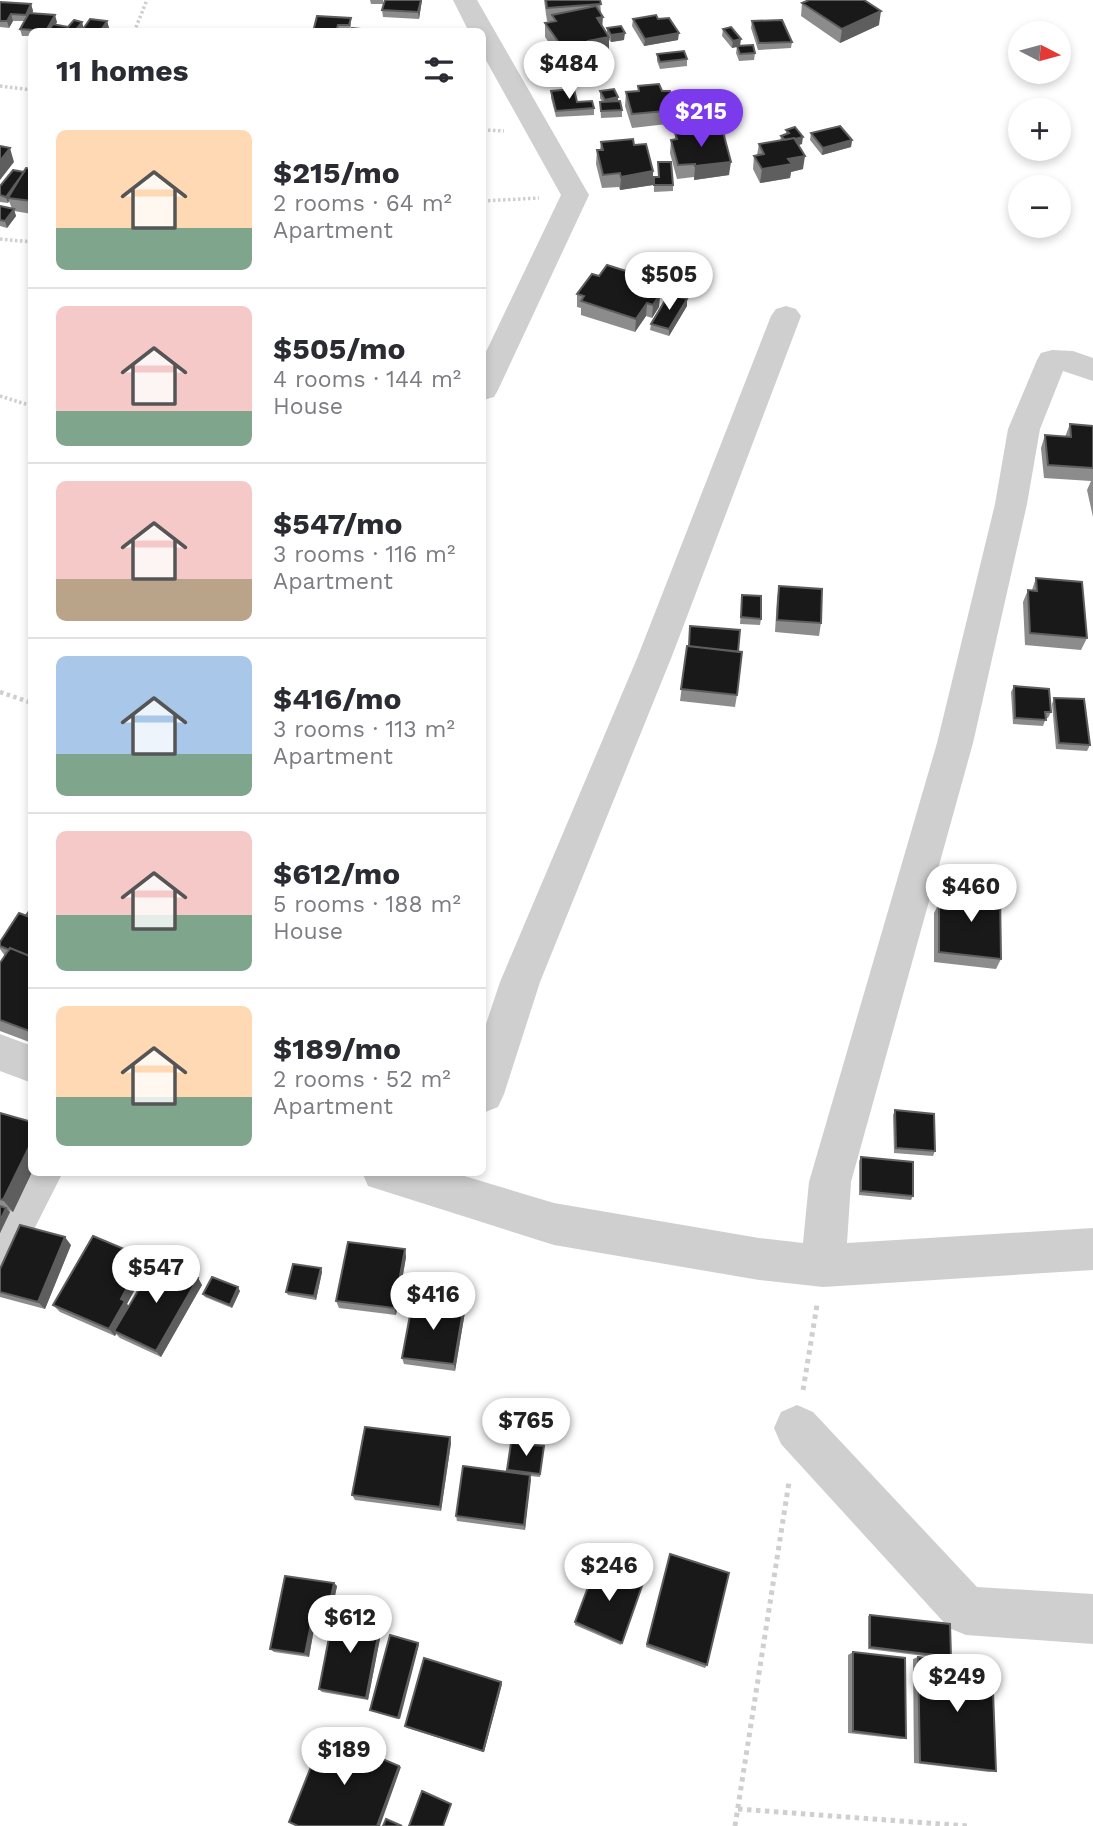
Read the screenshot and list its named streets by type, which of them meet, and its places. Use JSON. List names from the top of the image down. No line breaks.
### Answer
{"north":"right","page":{"map_buttons":["+","−"],"heading":"11 homes","price":["$484","$215","$505","$460","$547","$416","$765","$246","$612","$249","$189"],"list":[{"name":"$215/mo","note":"2 rooms · 64 m² · Apartment"},{"name":"$505/mo","note":"4 rooms · 144 m² · House"},{"name":"$547/mo","note":"3 rooms · 116 m² · Apartment"},{"name":"$416/mo","note":"3 rooms · 113 m² · Apartment"},{"name":"$612/mo","note":"5 rooms · 188 m² · House"},{"name":"$189/mo","note":"2 rooms · 52 m² · Apartment"}]}}
